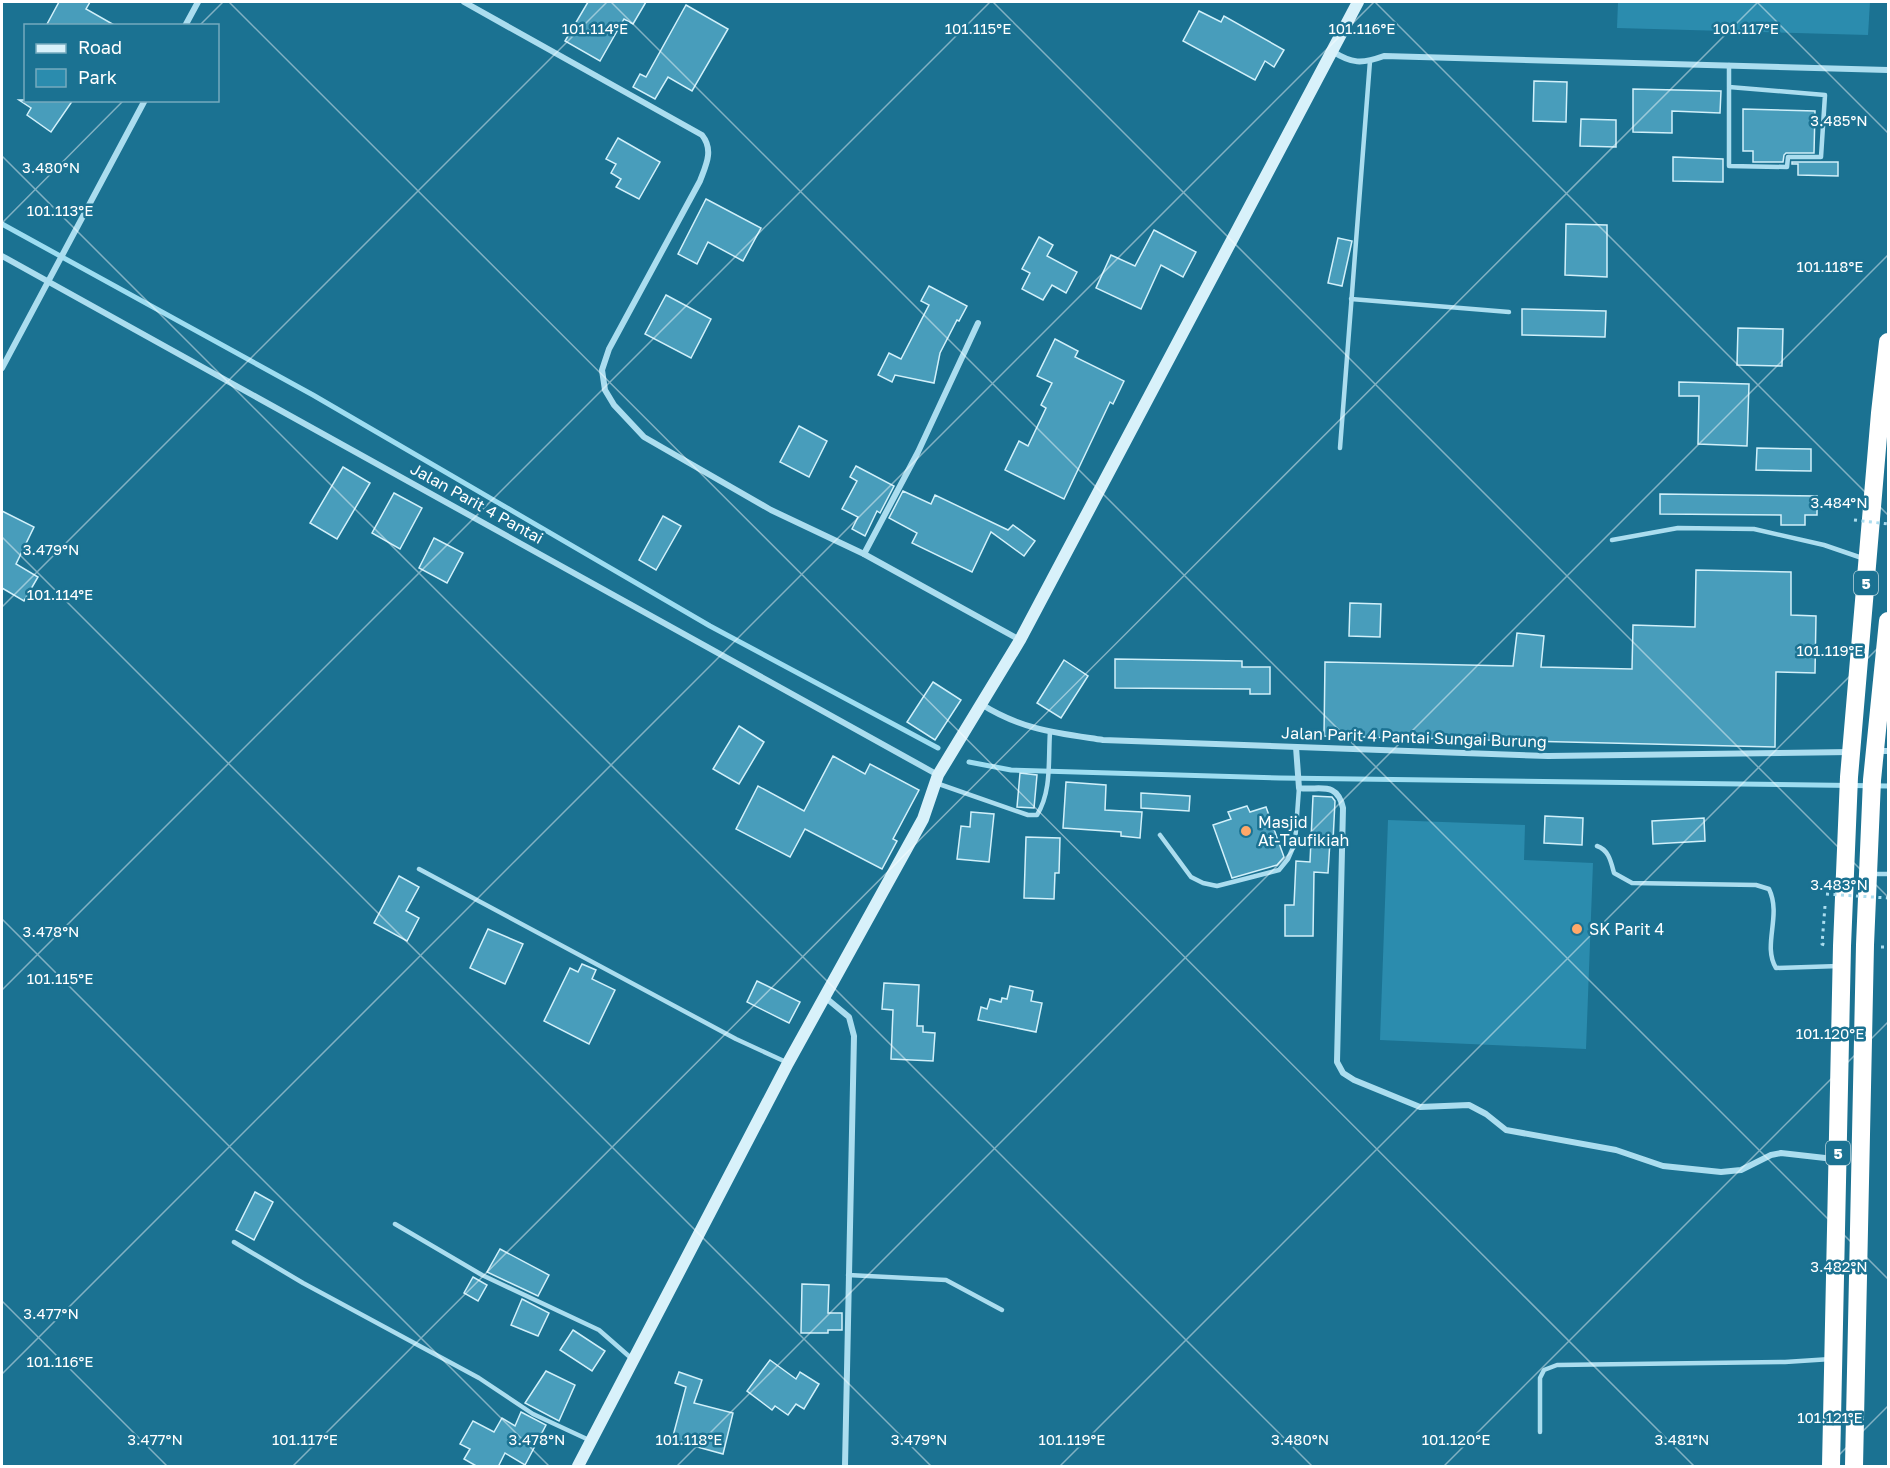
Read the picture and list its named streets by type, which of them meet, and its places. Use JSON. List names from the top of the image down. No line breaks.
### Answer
{"streets":{"highway":["5"],"street":["Jalan Parit 4 Pantai","Jalan Parit 4 Pantai Sungai Burung"]},"crossings":[["5","Jalan Parit 4 Pantai Sungai Burung"]],"places":["Masjid At-Taufikiah","SK Parit 4"],"legend":["Road","Park"],"coordinates":["101.114°E","101.115°E","101.116°E","101.117°E","3.485°N","3.480°N","101.113°E","101.118°E","3.484°N","3.479°N","101.119°E","3.483°N","3.478°N","101.120°E","3.482°N","3.477°N","101.121°E","3.481°N"]}
